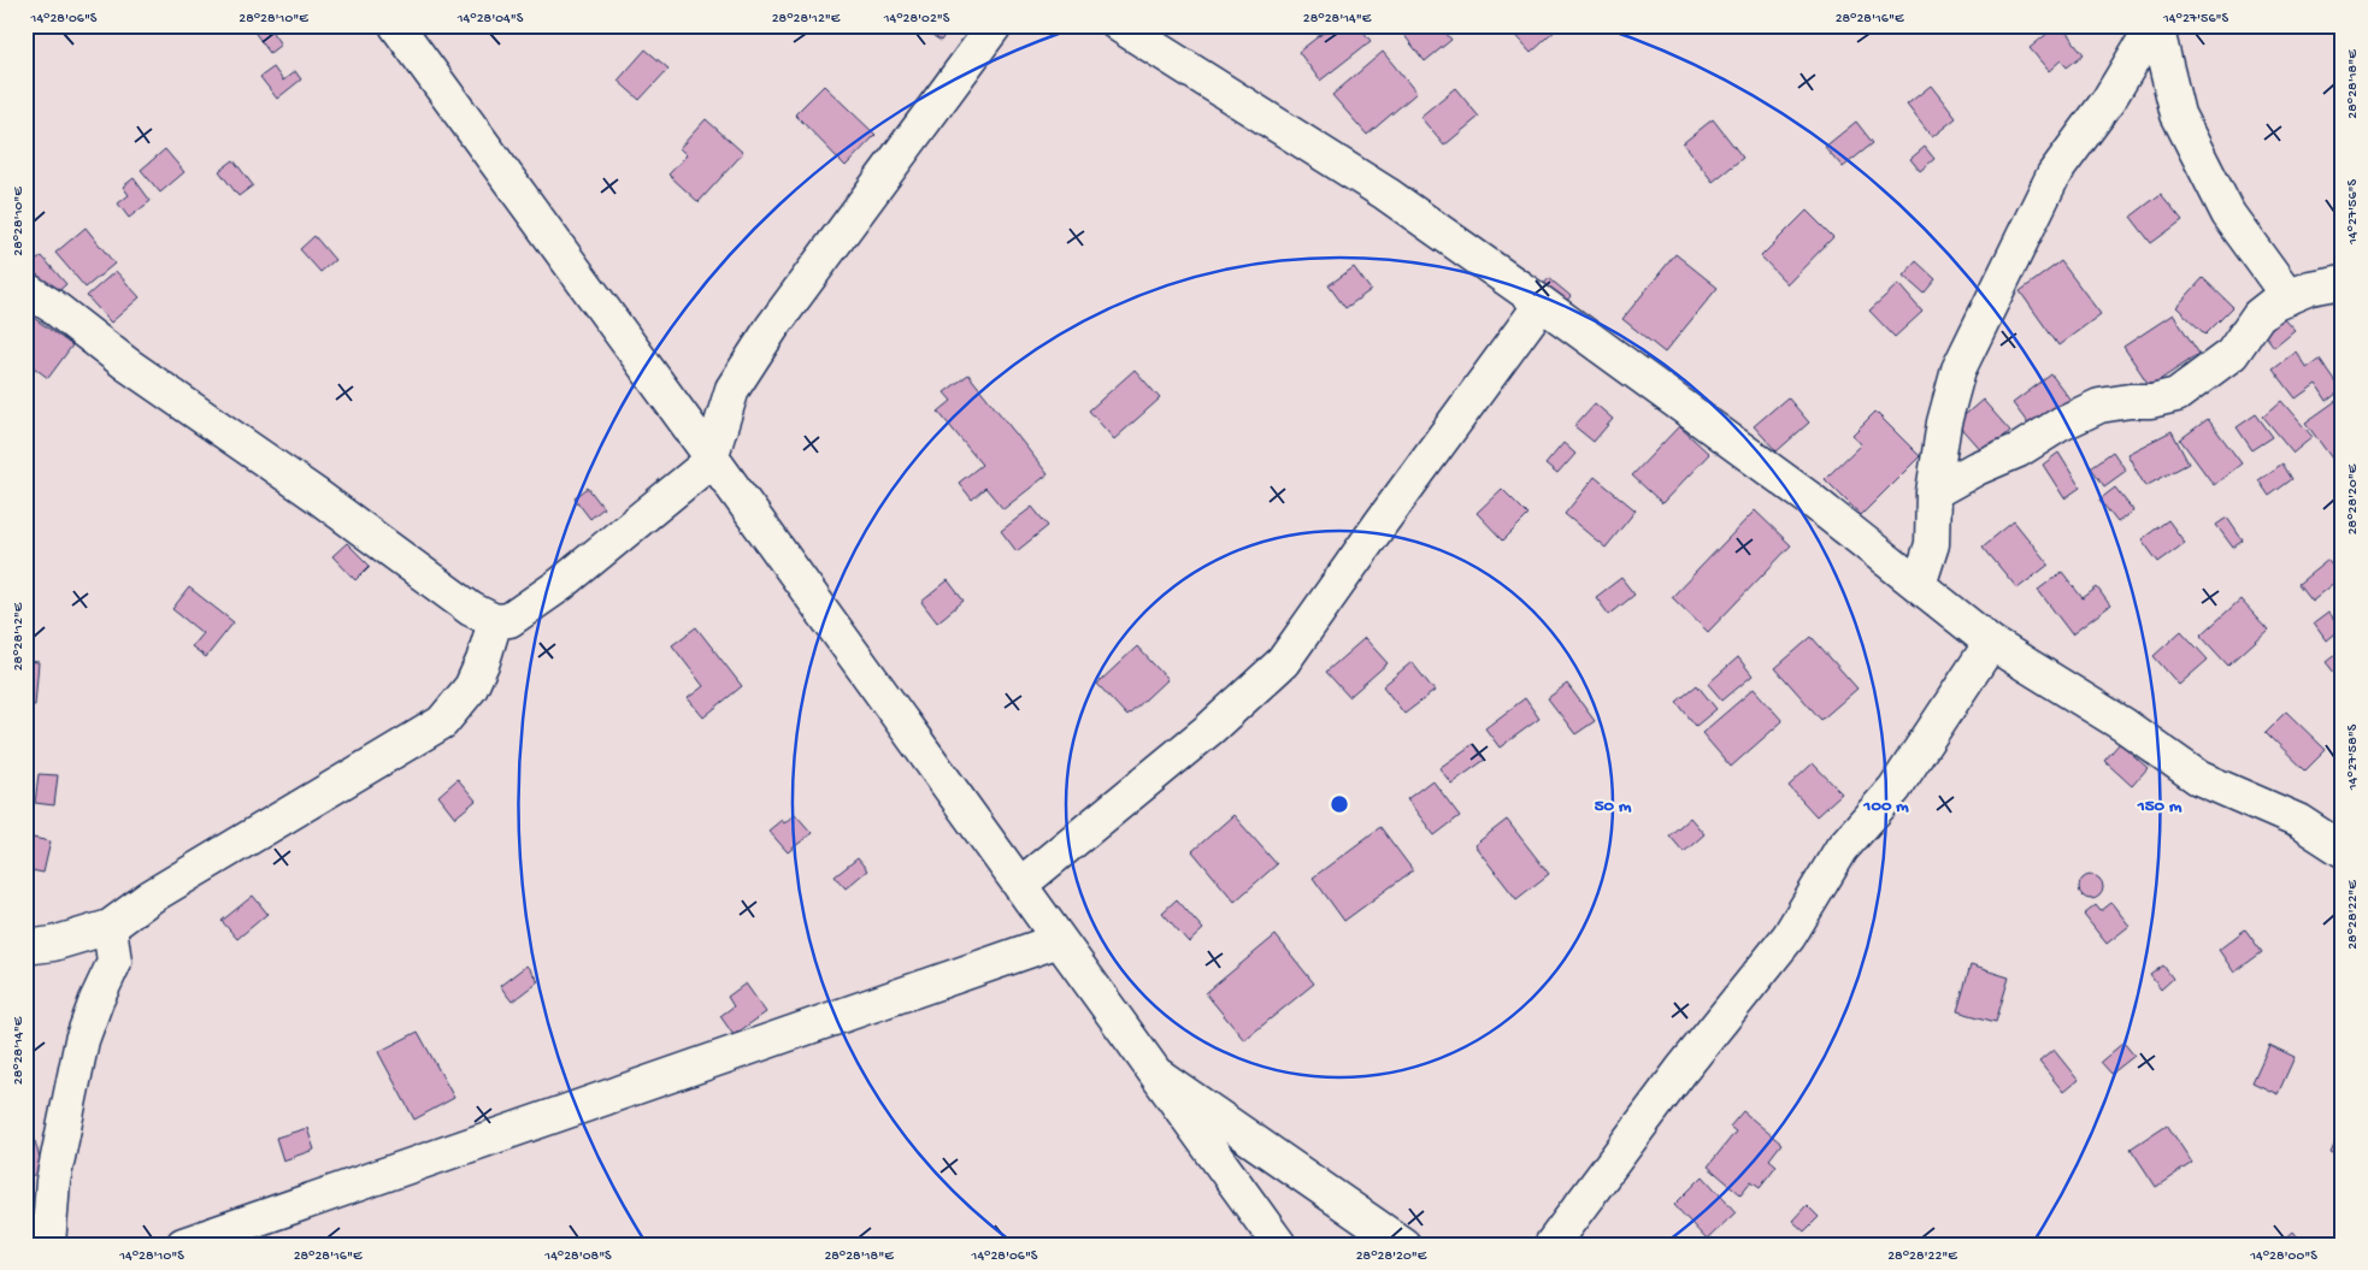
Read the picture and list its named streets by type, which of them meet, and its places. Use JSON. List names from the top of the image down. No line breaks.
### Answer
{"coordinates":["14°28'06\"S","28°28'10\"E","14°28'04\"S","28°28'12\"E","14°28'02\"S","28°28'14\"E","28°28'16\"E","14°27'56\"S","28°28'18\"E","28°28'20\"E","14°27'58\"S","28°28'22\"E","14°28'10\"S","14°28'08\"S","14°28'00\"S"],"rings":["50 m","100 m","150 m"]}
